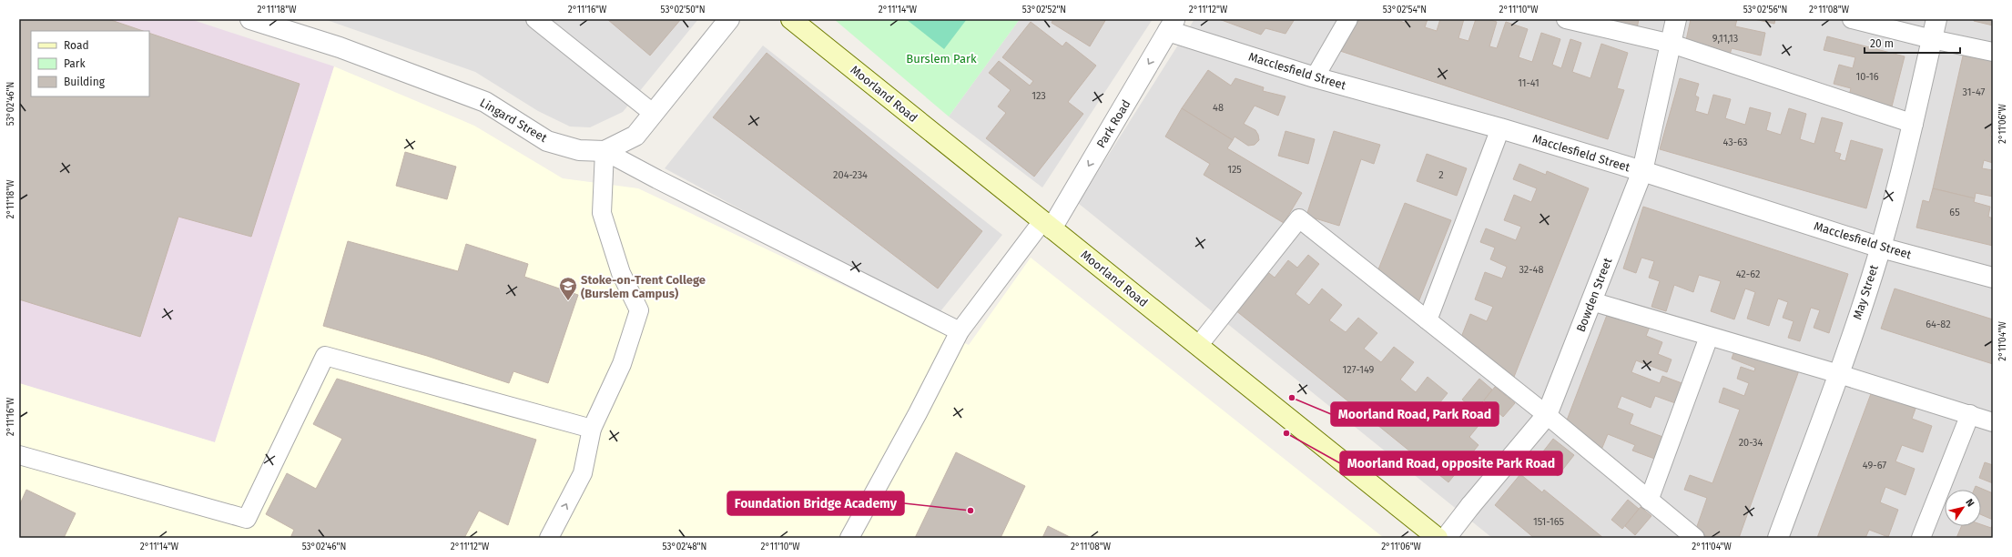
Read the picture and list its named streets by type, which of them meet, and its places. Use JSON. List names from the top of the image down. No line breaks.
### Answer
{"streets":{"main road":["Moorland Road"],"street":["Macclesfield Street","Lingard Street","Park Road","May Street","Bowden Street"]},"crossings":[["Macclesfield Street","Park Road"],["Macclesfield Street","May Street"],["Macclesfield Street","Bowden Street"],["Moorland Road","Park Road"]],"one_way":["Park Road"],"parks":["Burslem Park"],"places":{"school or university":["Stoke-on-Trent College (Burslem Campus)"],"other":["Moorland Road, Park Road","Moorland Road, opposite Park Road","Foundation Bridge Academy"]},"house_numbers":["9,11,13","10-16","11-41","31-47","123","48","43-63","125","204-234","2","65","32-48","42-62","64-82","127-149","20-34","49-67","151-165"],"legend":["Road","Park","Building"],"scale_bar":"20 m","north":"top right","coordinates":["2°11'18\"W","2°11'16\"W","53°02'50\"N","2°11'14\"W","53°02'52\"N","2°11'12\"W","53°02'54\"N","2°11'10\"W","53°02'56\"N","2°11'08\"W","53°02'46\"N","2°11'06\"W","2°11'04\"W","53°02'48\"N"]}
